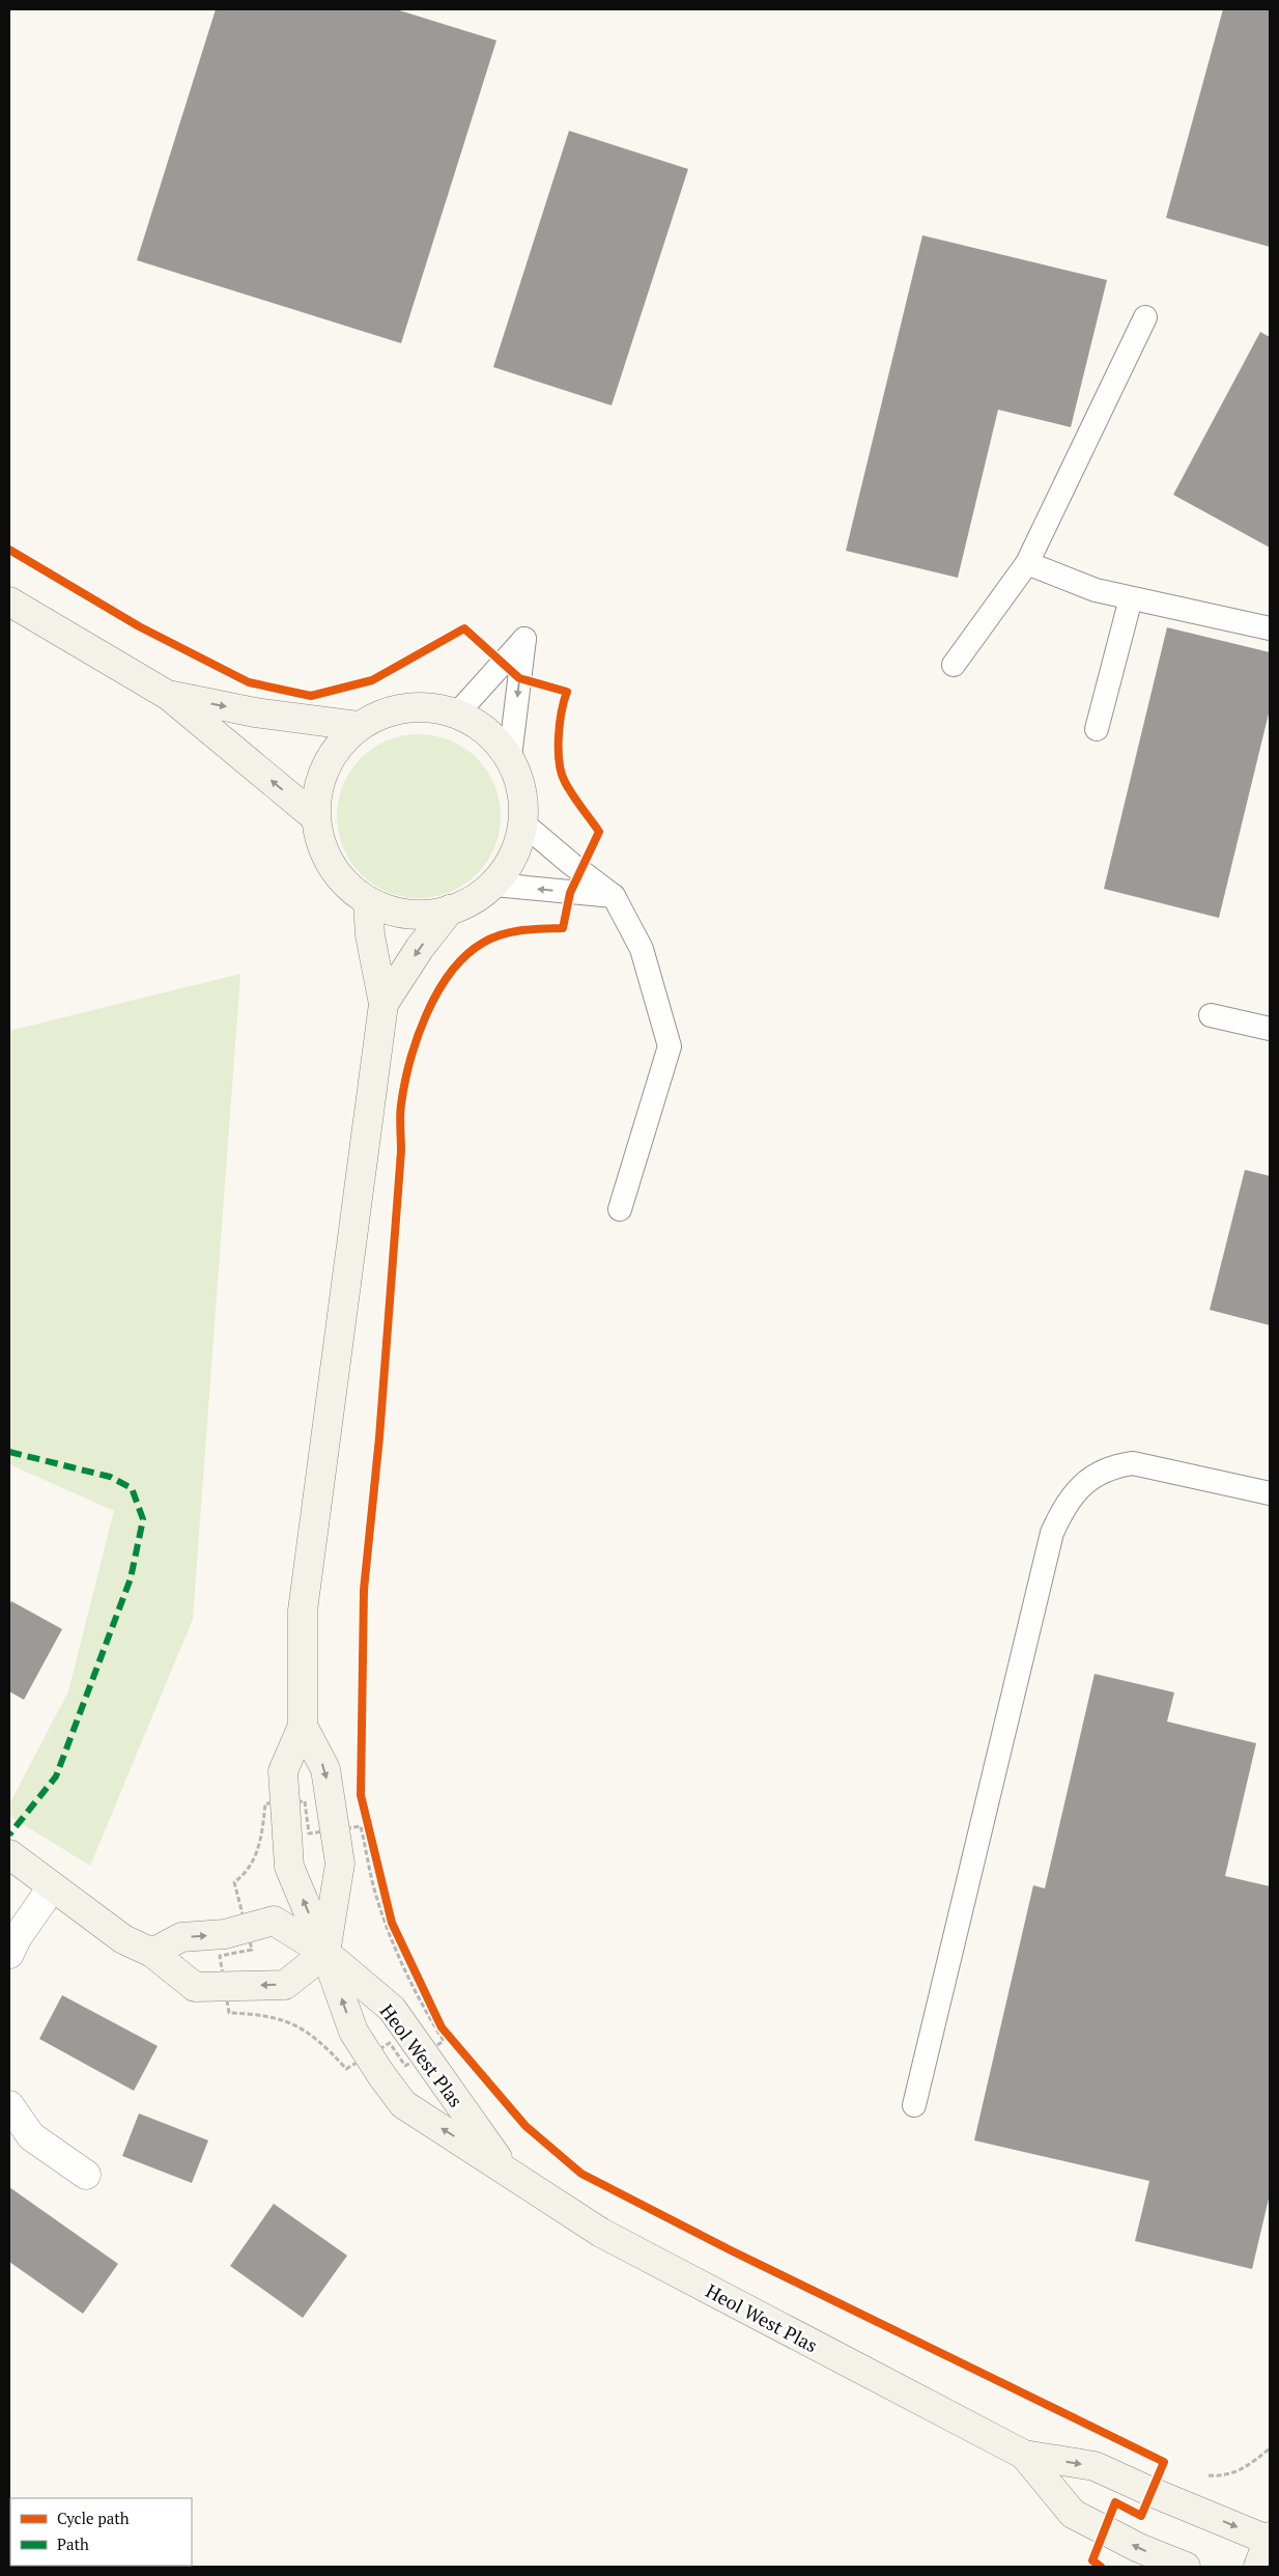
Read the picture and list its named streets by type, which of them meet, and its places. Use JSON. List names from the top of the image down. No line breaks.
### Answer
{"streets":{"street":["Heol West Plas"]},"legend":["Cycle path","Path"]}
